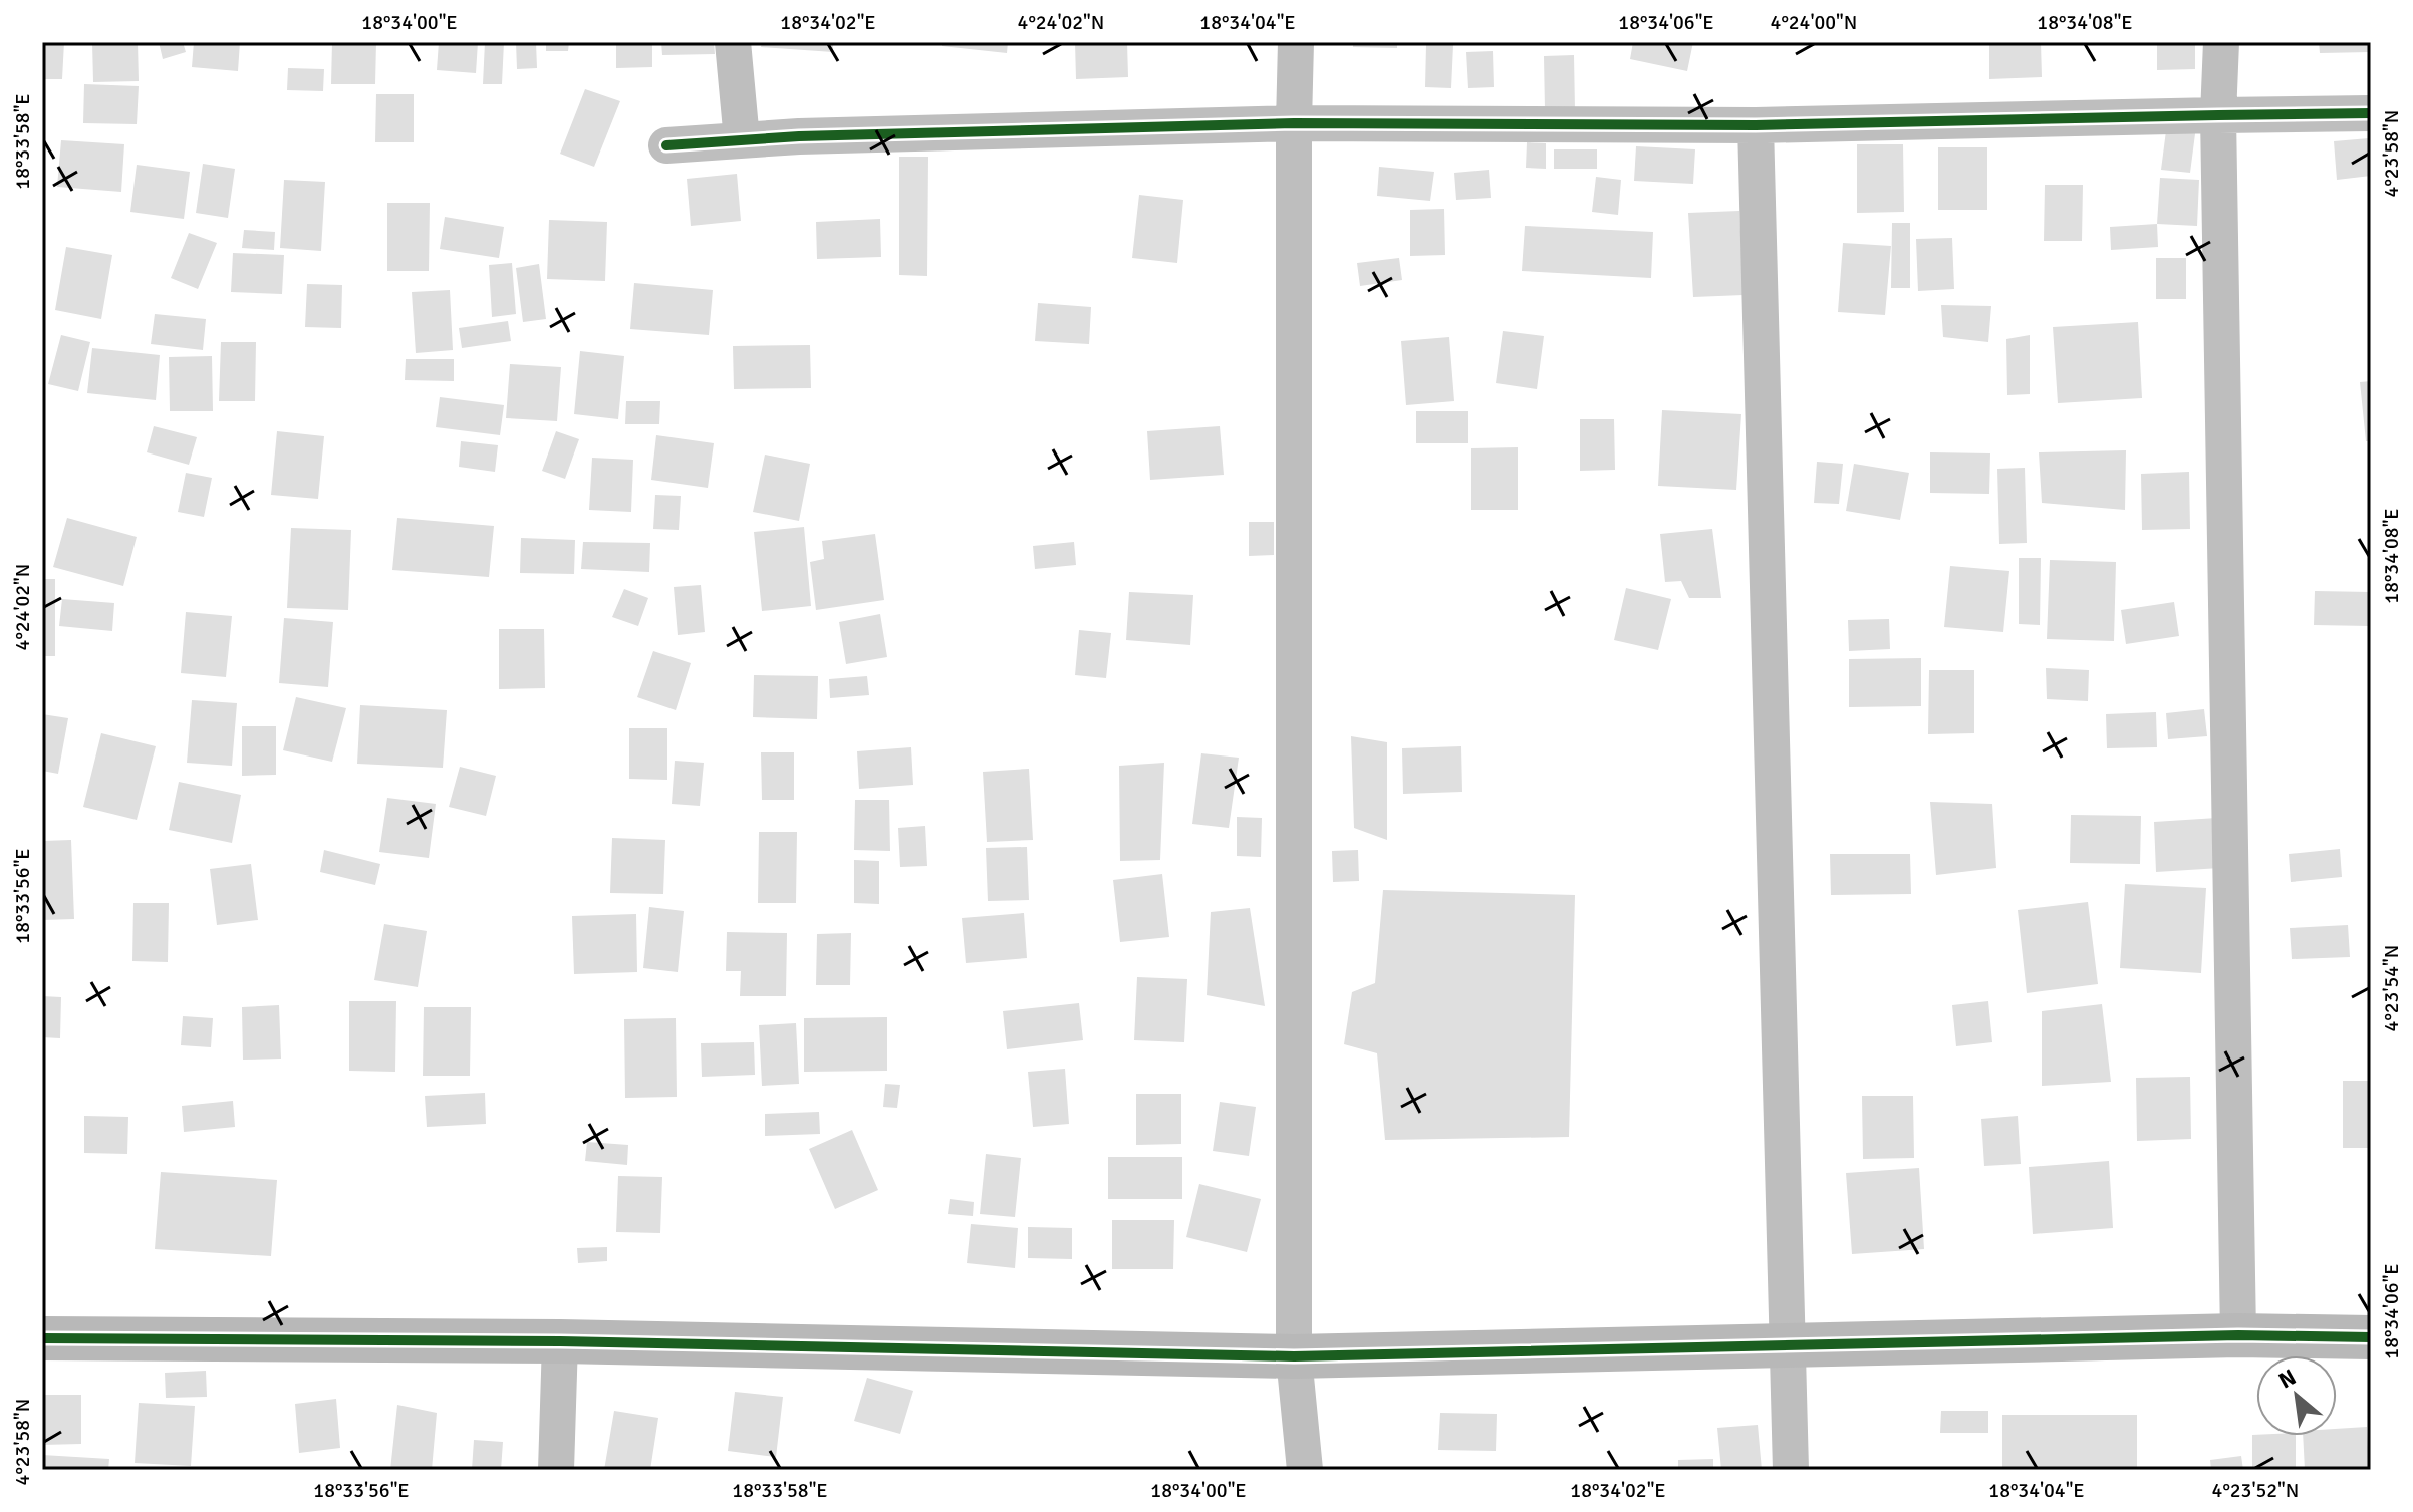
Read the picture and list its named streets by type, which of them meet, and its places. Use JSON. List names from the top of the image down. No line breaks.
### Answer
{"north":"top left","coordinates":["18°34'00\"E","18°34'02\"E","4°24'02\"N","18°34'04\"E","18°34'06\"E","4°24'00\"N","18°34'08\"E","18°33'58\"E","4°23'58\"N","18°33'56\"E","4°23'54\"N","4°23'52\"N"]}
